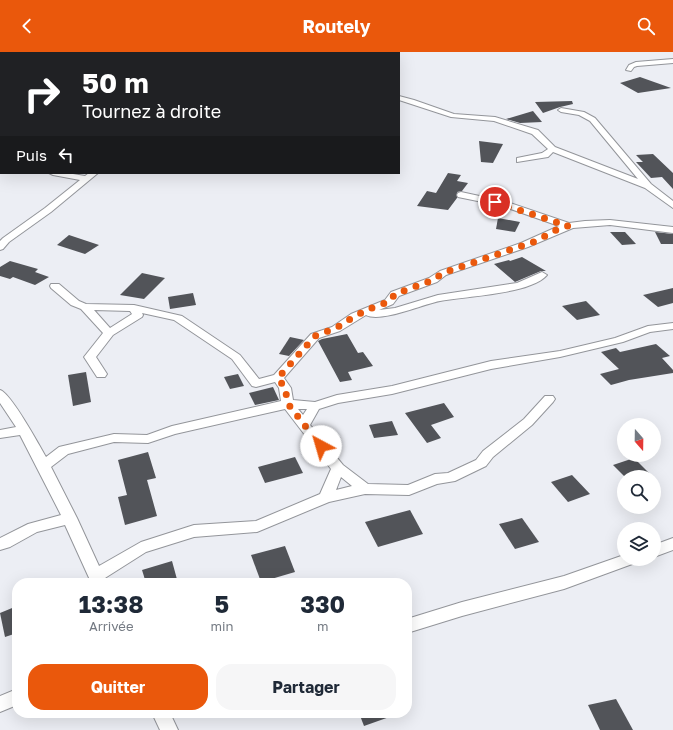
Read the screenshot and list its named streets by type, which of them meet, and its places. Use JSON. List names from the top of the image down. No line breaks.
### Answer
{"north":"bottom","page":{"header":"Routely","turn":["50 m","Tournez à droite"],"then":"Puis","eta":["13:38","Arrivée","5","min","330","m"],"buttons":["Quitter","Partager"]}}
